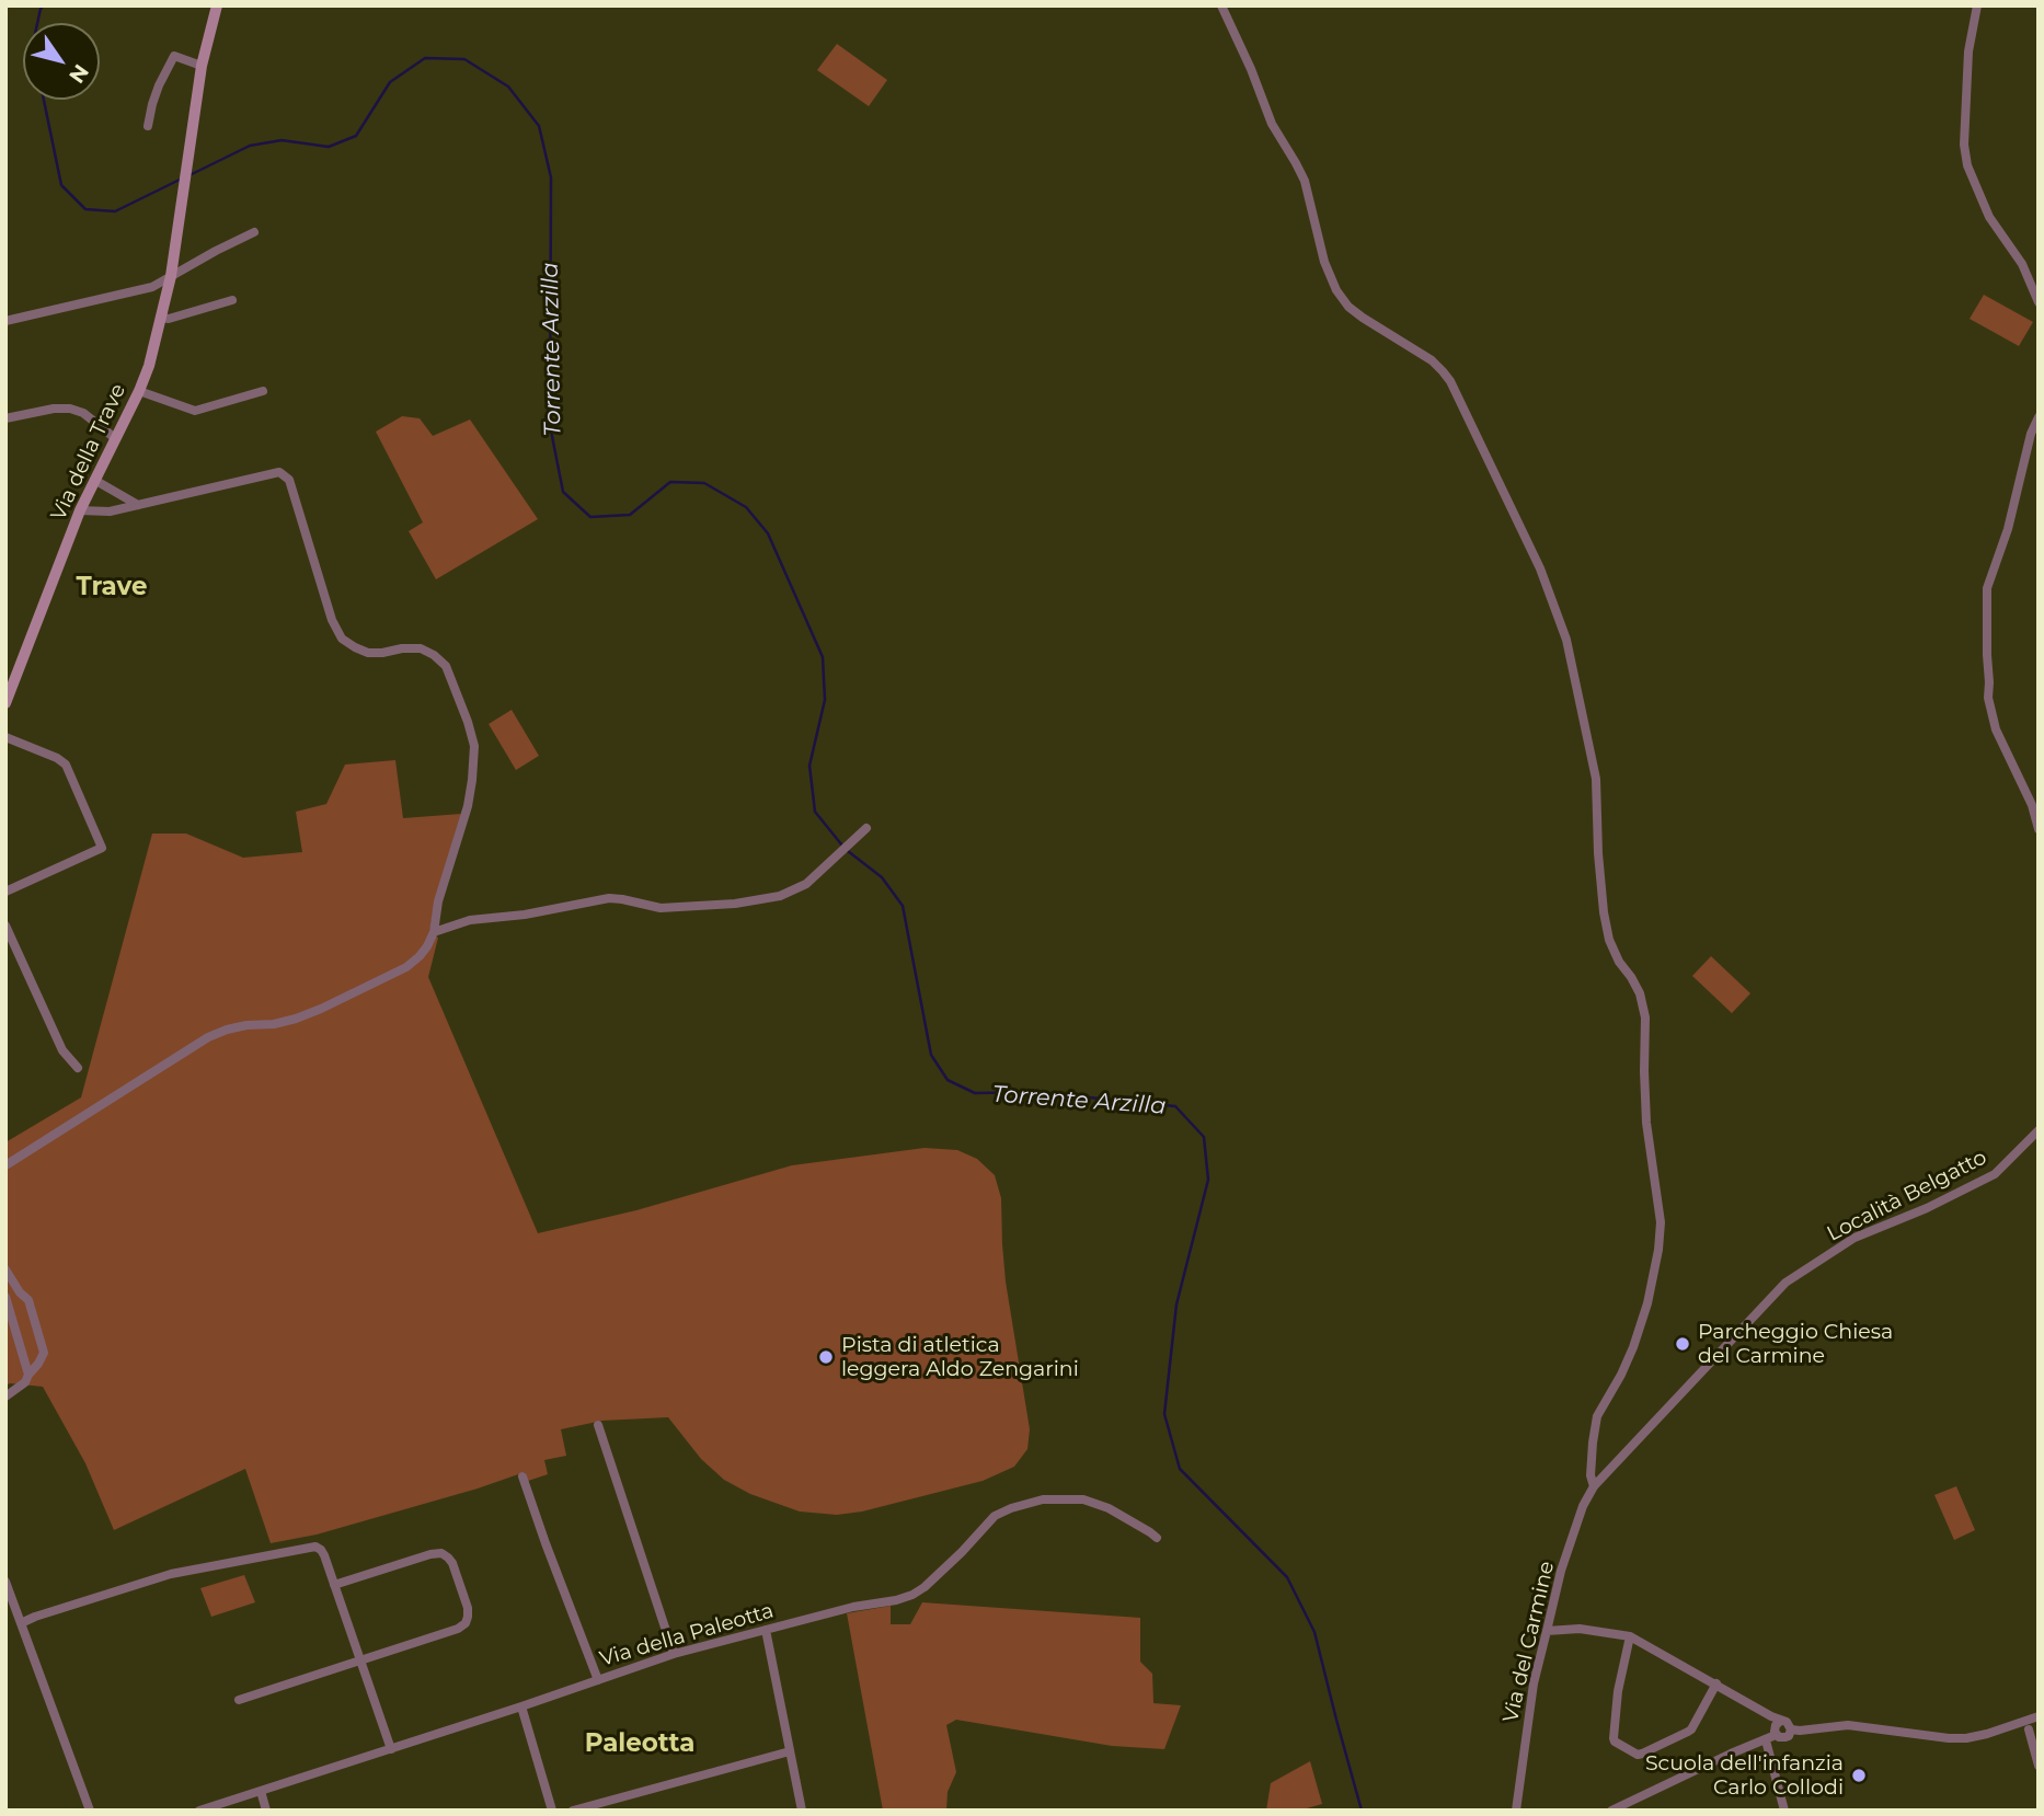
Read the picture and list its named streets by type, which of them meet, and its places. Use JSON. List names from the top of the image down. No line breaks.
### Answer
{"streets":{"main road":["Via della Trave"],"street":["Località Belgatto","Via della Paleotta","Via del Carmine"]},"crossings":[["Località Belgatto","Via del Carmine"]],"districts":["Trave","Paleotta"],"water":["Torrente Arzilla"],"places":["Parcheggio Chiesa del Carmine","Pista di atletica leggera Aldo Zengarini","Scuola dell'infanzia Carlo Collodi"],"north":"bottom right"}
